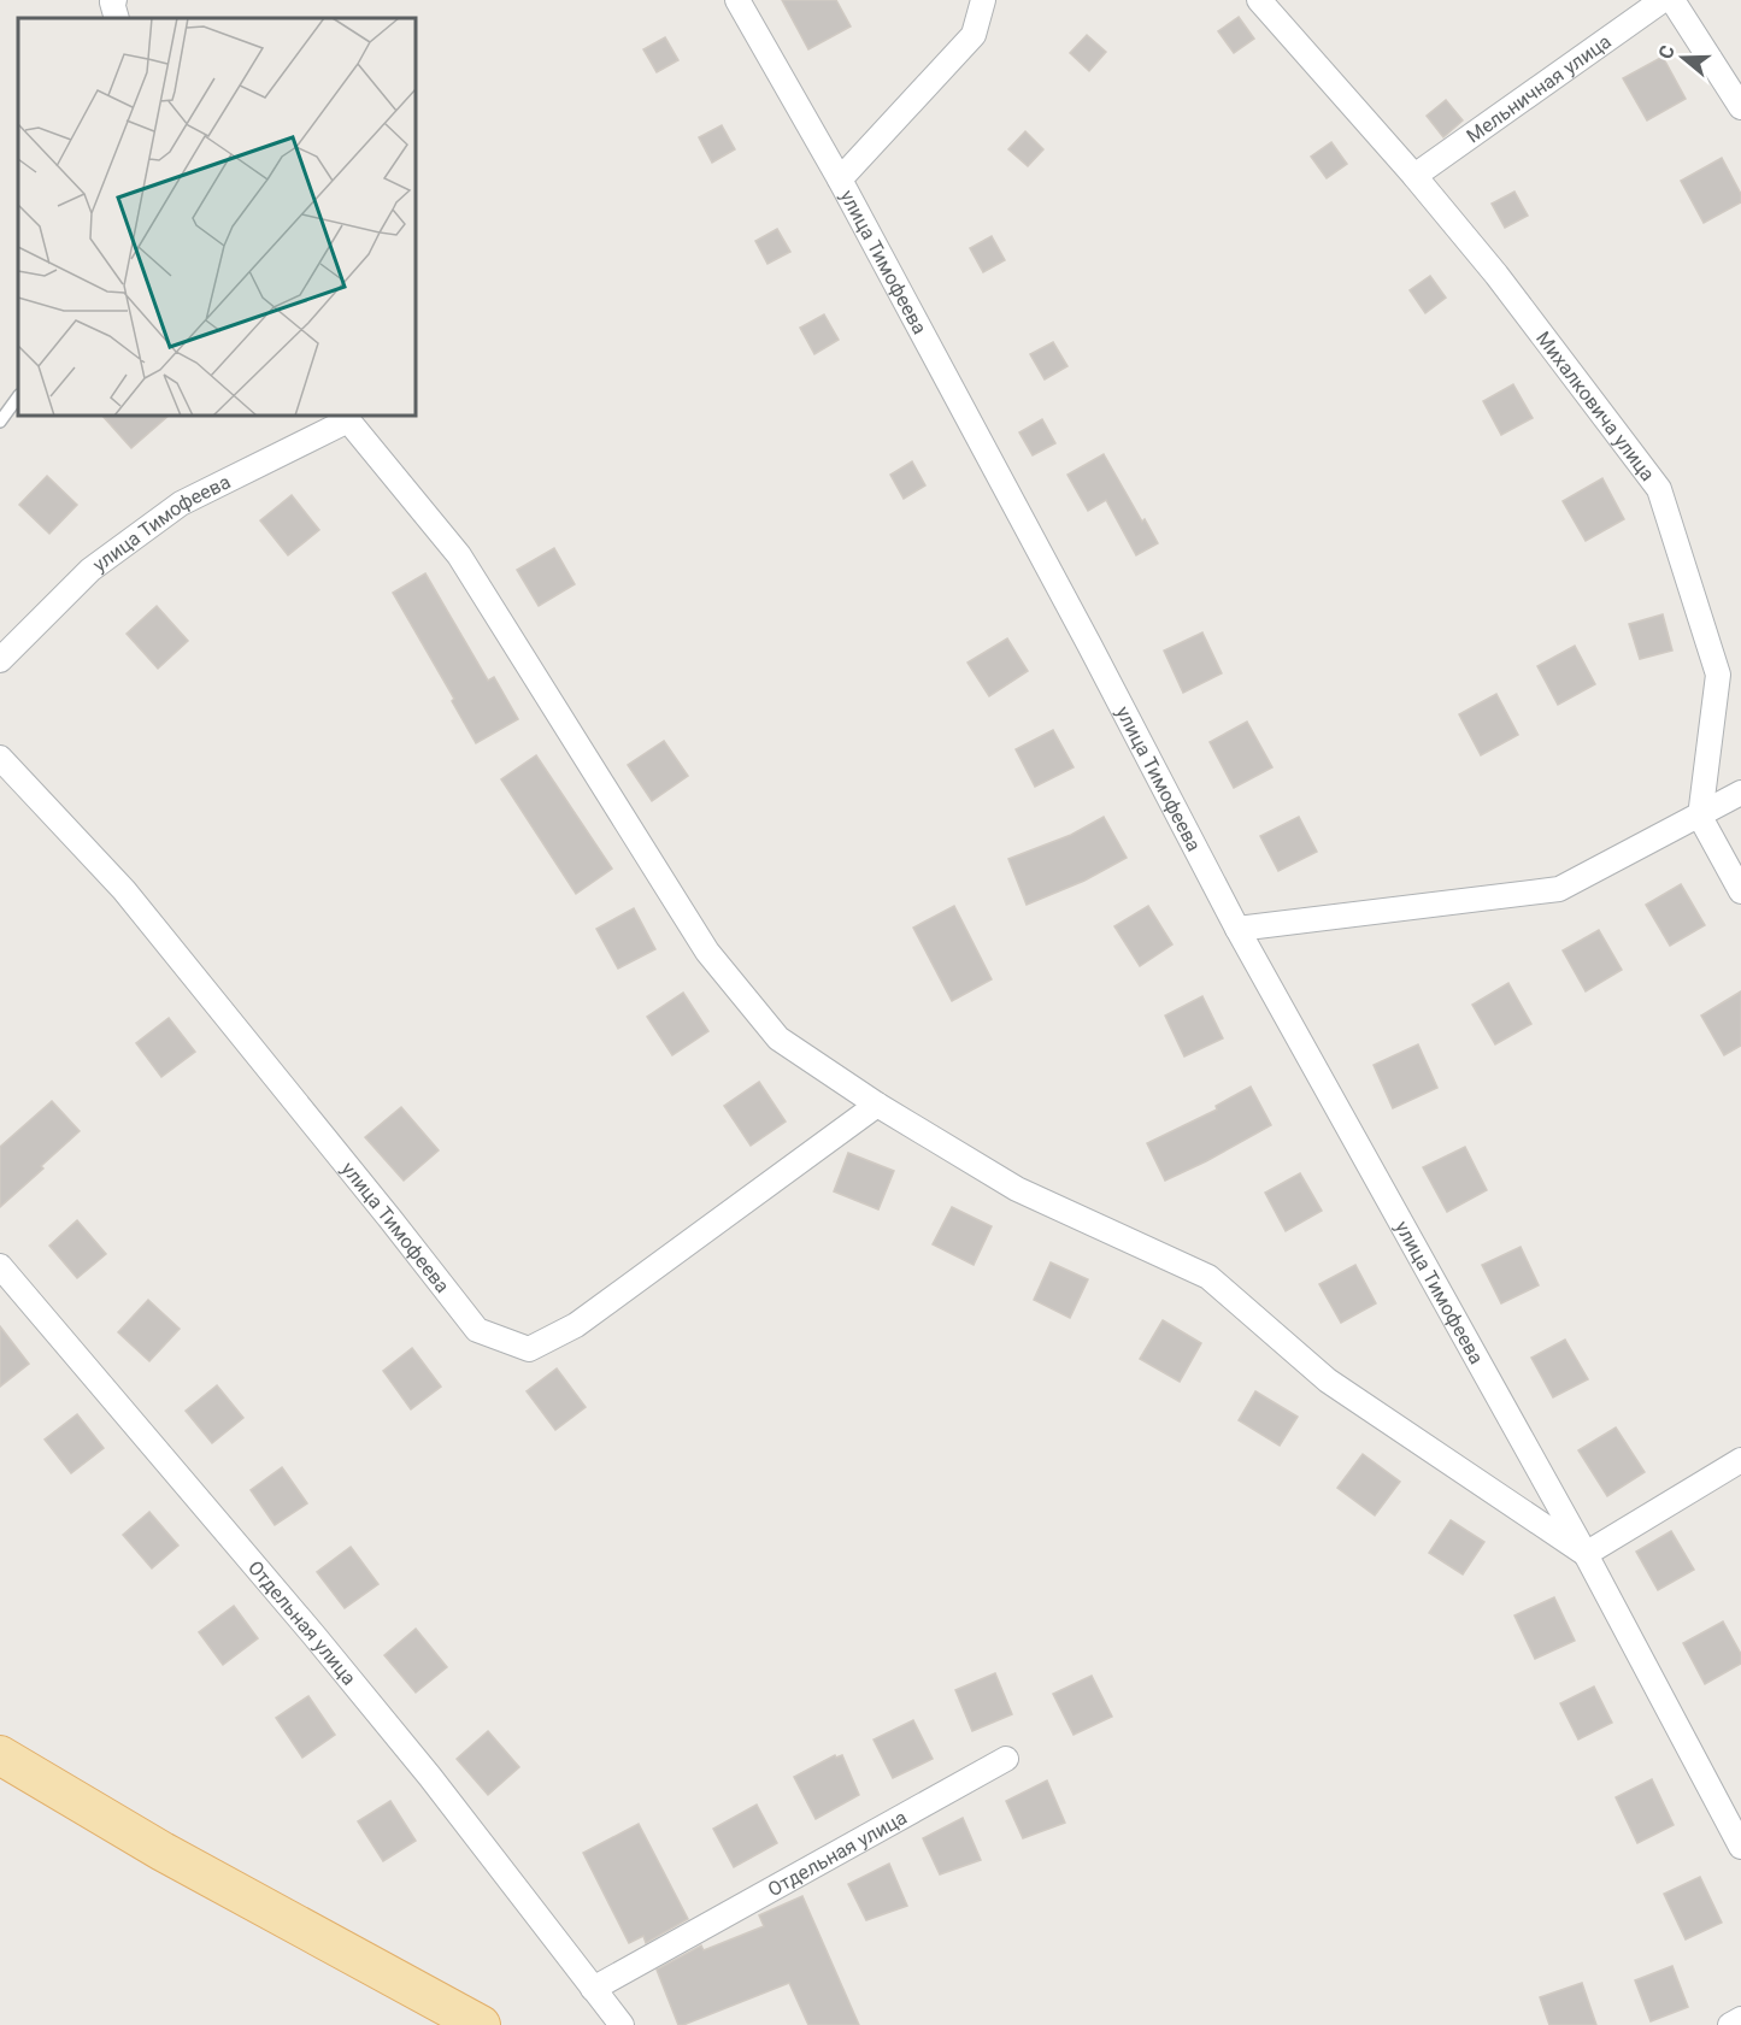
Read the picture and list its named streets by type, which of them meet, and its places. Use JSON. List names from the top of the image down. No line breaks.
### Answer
{"streets":{"street":["Мельничная улица","улица Тимофеева","Михалковича улица","Отдельная улица"]},"crossings":[["Мельничная улица","Михалковича улица"]],"north":"left"}
